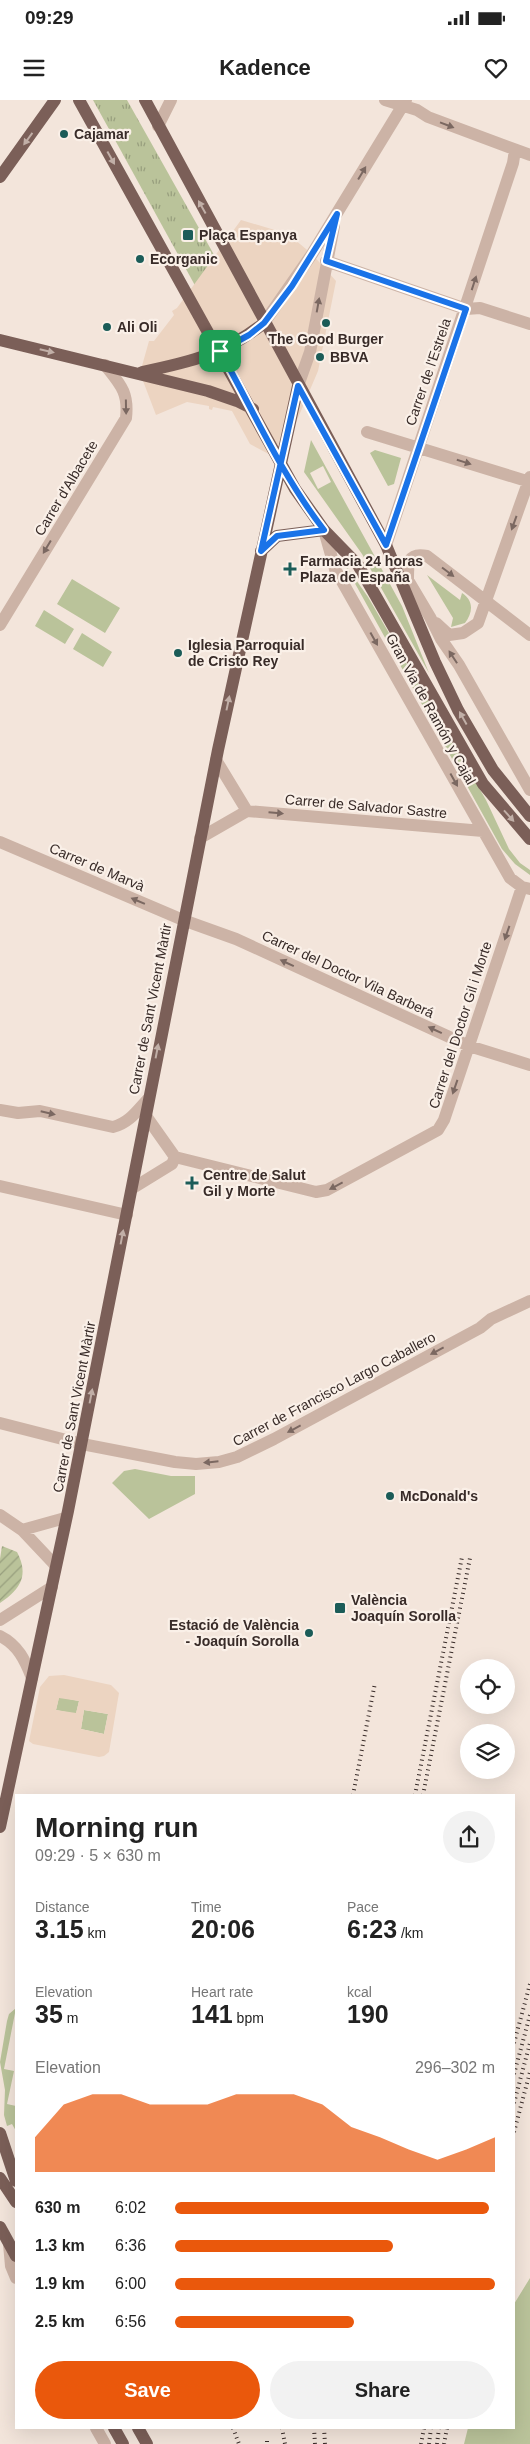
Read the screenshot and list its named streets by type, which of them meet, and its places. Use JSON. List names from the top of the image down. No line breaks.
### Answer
{"streets":{"main road":["Gran Via de Ramón y Cajal","Carrer de Sant Vicent Màrtir"],"street":["Carrer de l'Estrela","Carrer d'Albacete","Carrer de Salvador Sastre","Carrer de Marvà","Carrer del Doctor Vila Barberá","Carrer del Doctor Gil i Morte","Carrer de Francisco Largo Caballero"]},"crossings":[["Carrer de l'Estrela","Gran Via de Ramón y Cajal"],["Gran Via de Ramón y Cajal","Carrer de Salvador Sastre"],["Gran Via de Ramón y Cajal","Carrer de Sant Vicent Màrtir"],["Gran Via de Ramón y Cajal","Carrer del Doctor Gil i Morte"],["Carrer de Marvà","Carrer del Doctor Vila Barberá"],["Carrer de Marvà","Carrer de Sant Vicent Màrtir"],["Carrer del Doctor Vila Barberá","Carrer de Sant Vicent Màrtir"],["Carrer del Doctor Vila Barberá","Carrer del Doctor Gil i Morte"],["Carrer de Sant Vicent Màrtir","Carrer de Francisco Largo Caballero"]],"one_way":["Carrer de l'Estrela","Carrer d'Albacete","Carrer de Salvador Sastre","Carrer de Marvà","Carrer del Doctor Vila Barberá","Carrer de Sant Vicent Màrtir","Carrer del Doctor Gil i Morte","Carrer de Francisco Largo Caballero"],"places":{"other":["Cajamar","Ecorganic","The Good Burger","Ali Oli","BBVA","Iglesia Parroquial de Cristo Rey","McDonald's","Estació de València - Joaquín Sorolla"],"transit":["Plaça Espanya","València Joaquín Sorolla"],"health":["Farmacia 24 horas Plaza de España","Centre de Salut Gil y Morte"]},"page":{"status":"09:29","header":"Kadence","heading":["Morning run","09:29 · 5 × 630 m"],"stats":[["Distance","3.15 km"],["Time","20:06"],["Pace","6:23 /km"],["Elevation","35 m"],["Heart rate","141 bpm"],["kcal","190"]],"chart":["Elevation","296–302 m"],"list":[{"name":"630 m","note":"6:02"},{"name":"1.3 km","note":"6:36"},{"name":"1.9 km","note":"6:00"},{"name":"2.5 km","note":"6:56"}],"buttons":["Save","Share"]}}
